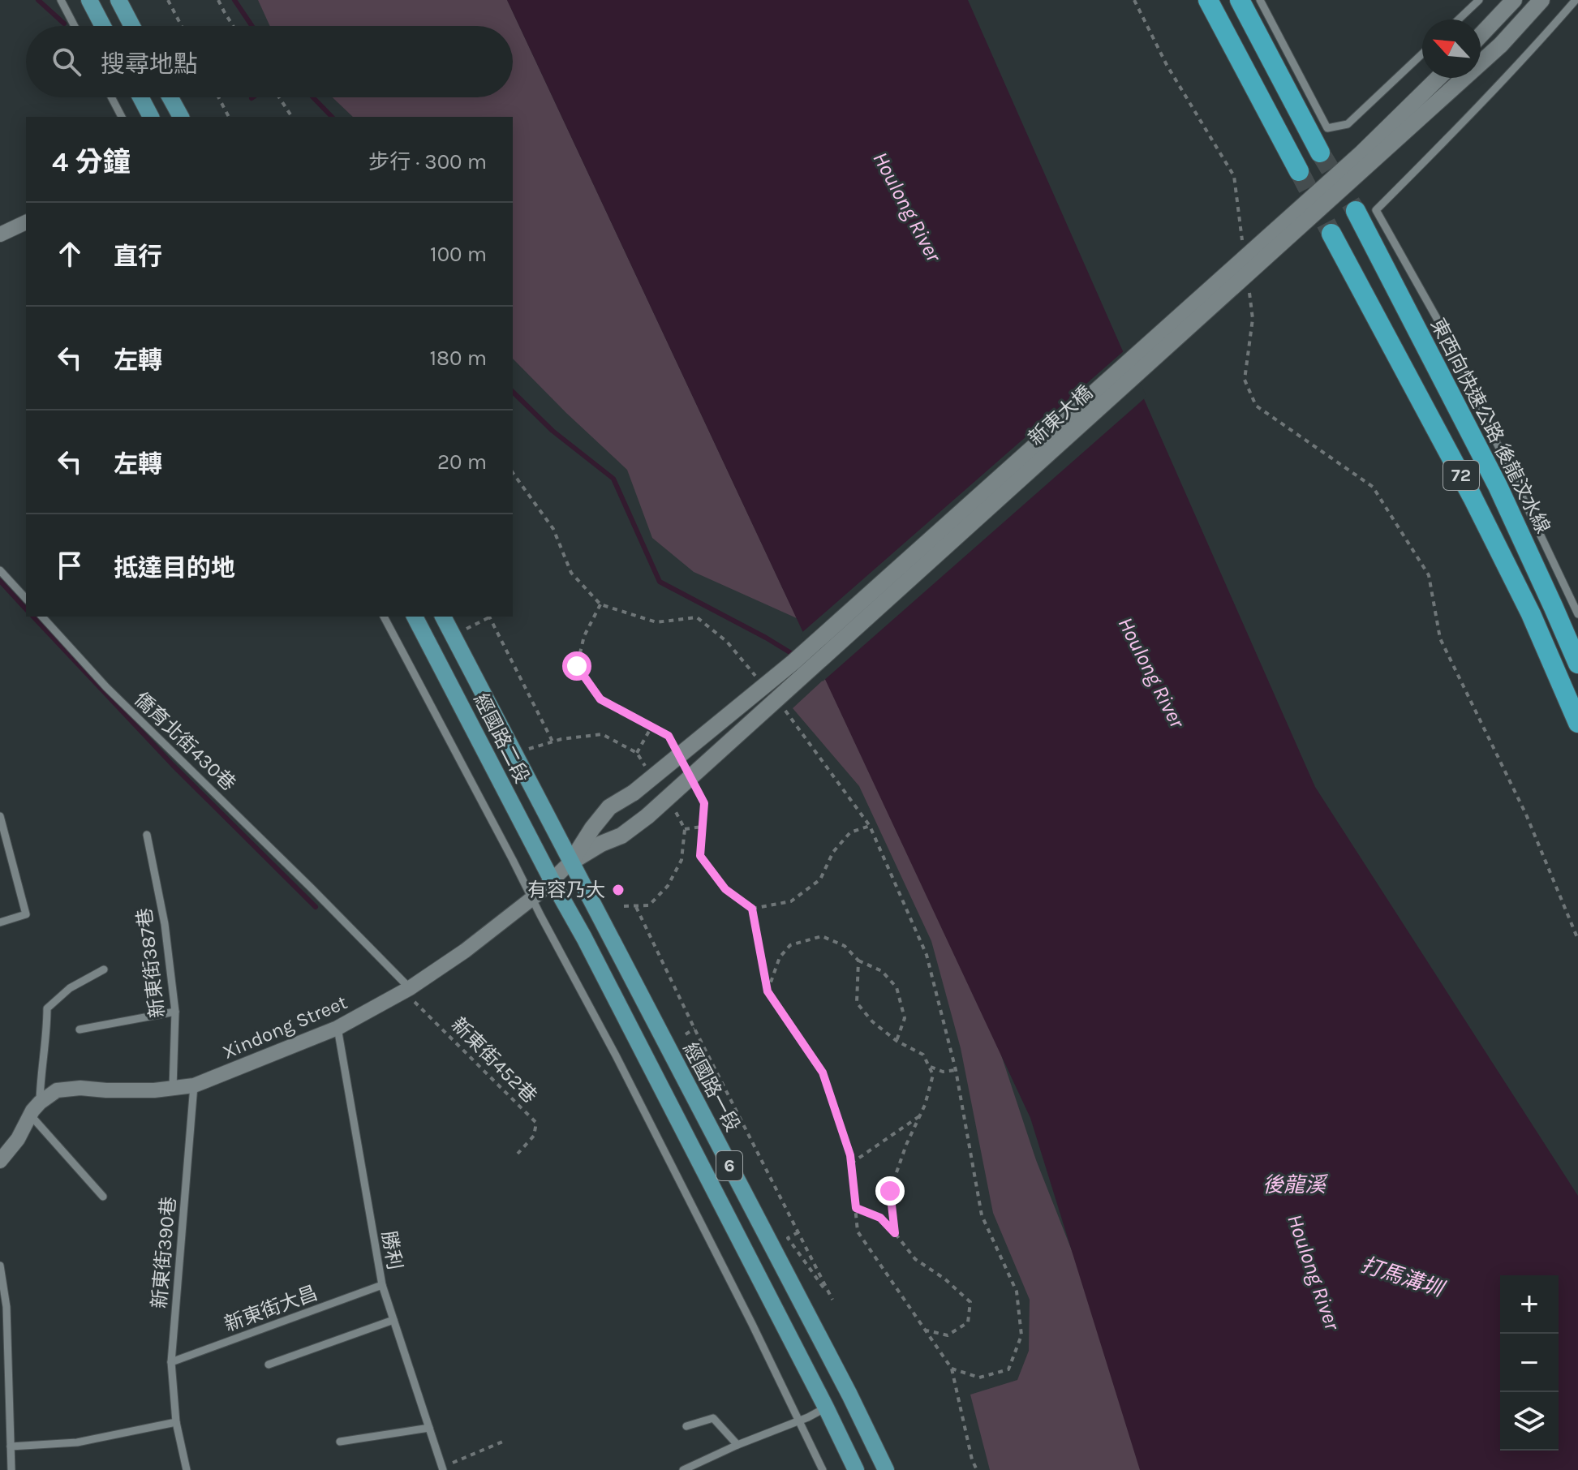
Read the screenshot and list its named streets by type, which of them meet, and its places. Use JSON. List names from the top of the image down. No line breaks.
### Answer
{"streets":{"highway":["東西向快速公路 後龍汶水線","72"],"main road":["經國路二段","經國路一段","6"],"street":["新東大橋","Xindong Street"],"lane":["僑育北街430巷","新東街387巷","勝利","新東街390巷","新東街大昌"],"path":["新東街452巷"]},"crossings":[["新東大橋","經國路二段"],["新東大橋","Xindong Street"],["新東大橋","經國路一段"],["經國路二段","Xindong Street"],["經國路二段","經國路一段"],["經國路二段","6"],["僑育北街430巷","Xindong Street"],["僑育北街430巷","新東街452巷"],["新東街387巷","Xindong Street"],["Xindong Street","新東街452巷"],["Xindong Street","經國路一段"],["Xindong Street","6"],["Xindong Street","勝利"],["Xindong Street","新東街390巷"],["勝利","新東街大昌"],["新東街390巷","新東街大昌"]],"water":["Houlong River","後龍溪","打馬溝圳"],"places":["有容乃大"],"north":"top left","page":{"search":"搜尋地點","heading":["4 分鐘","步行 · 300 m"],"list":[["直行","100 m"],["左轉","180 m"],["左轉","20 m"],"抵達目的地"],"map_buttons":["+","−"]}}
